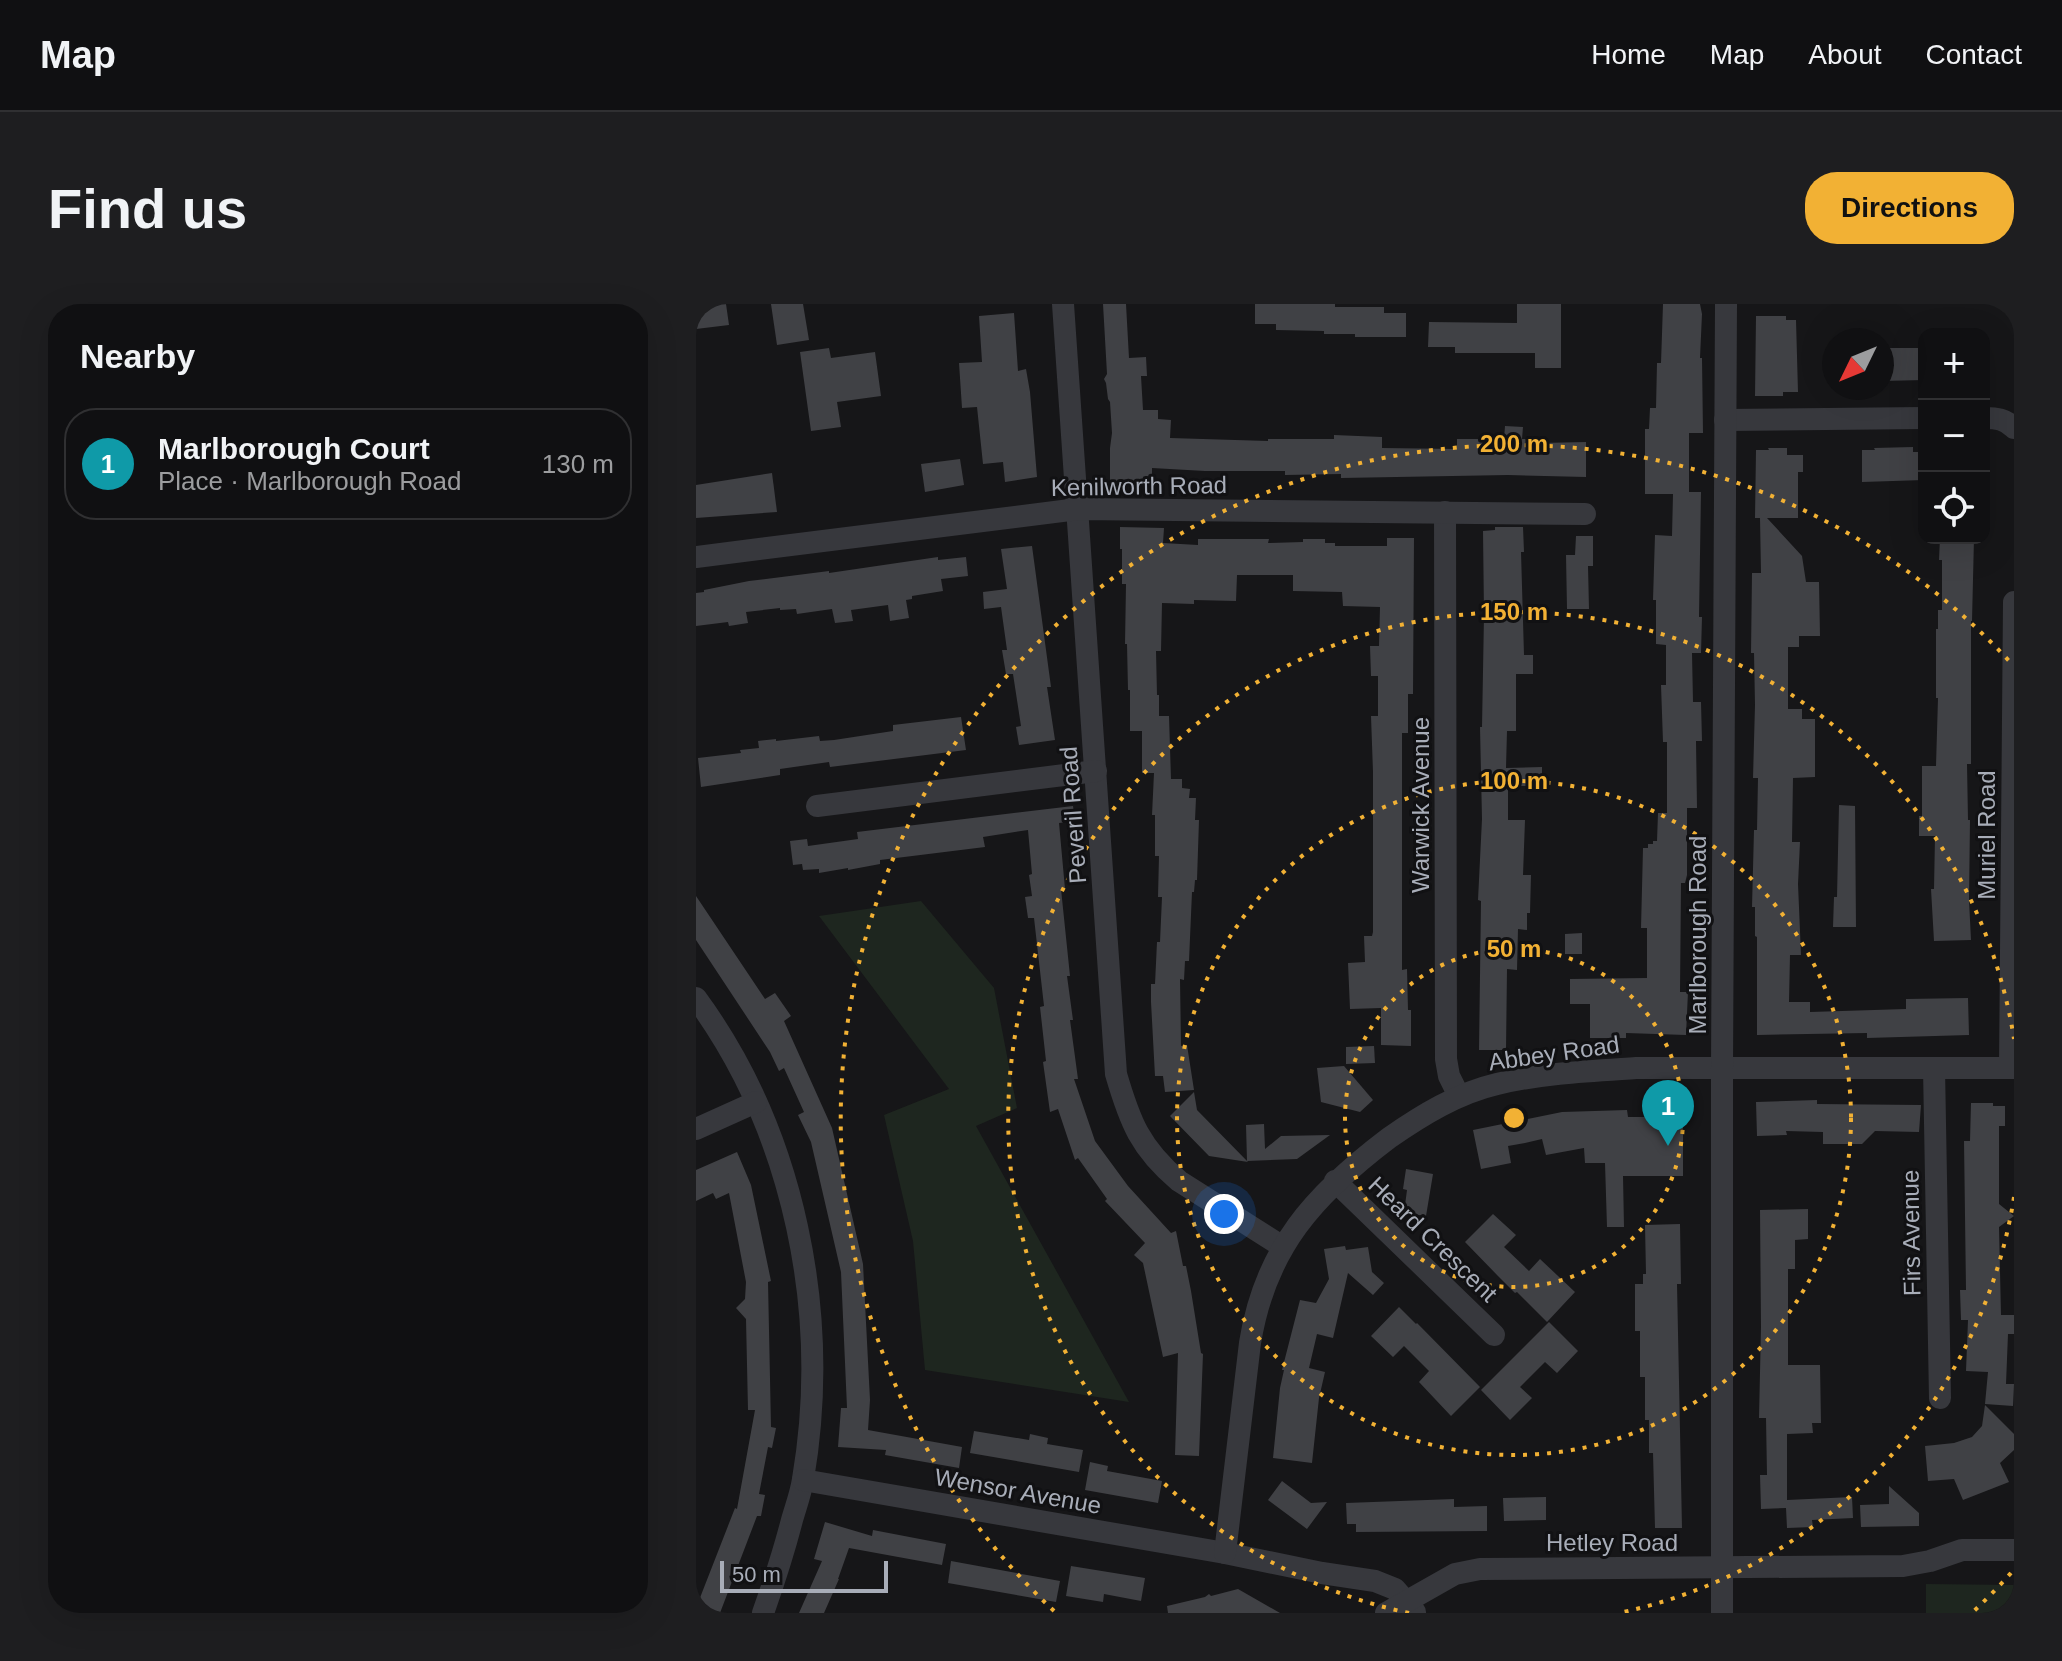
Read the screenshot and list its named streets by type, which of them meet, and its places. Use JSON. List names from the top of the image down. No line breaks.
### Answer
{"streets":{"street":["Kenilworth Road","Warwick Avenue","Peveril Road","Muriel Road","Marlborough Road","Abbey Road","Firs Avenue","Heard Crescent","Wensor Avenue","Hetley Road"]},"crossings":[["Kenilworth Road","Warwick Avenue"],["Kenilworth Road","Peveril Road"],["Warwick Avenue","Abbey Road"],["Peveril Road","Abbey Road"],["Muriel Road","Abbey Road"],["Marlborough Road","Abbey Road"],["Marlborough Road","Hetley Road"],["Abbey Road","Firs Avenue"],["Abbey Road","Heard Crescent"],["Abbey Road","Wensor Avenue"]],"scale_bar":"50 m","north":"bottom left","page":{"header":"Map","nav":["Home","Map","About","Contact"],"buttons":"Directions","title":"Find us","heading":"Nearby","map_buttons":["+","−"],"list":[{"mark":"1","name":"Marlborough Court","note":"Place · Marlborough Road","value":"130 m"}],"pins":"1","scale":"50 m"},"rings":["200 m","150 m","100 m","50 m"]}
